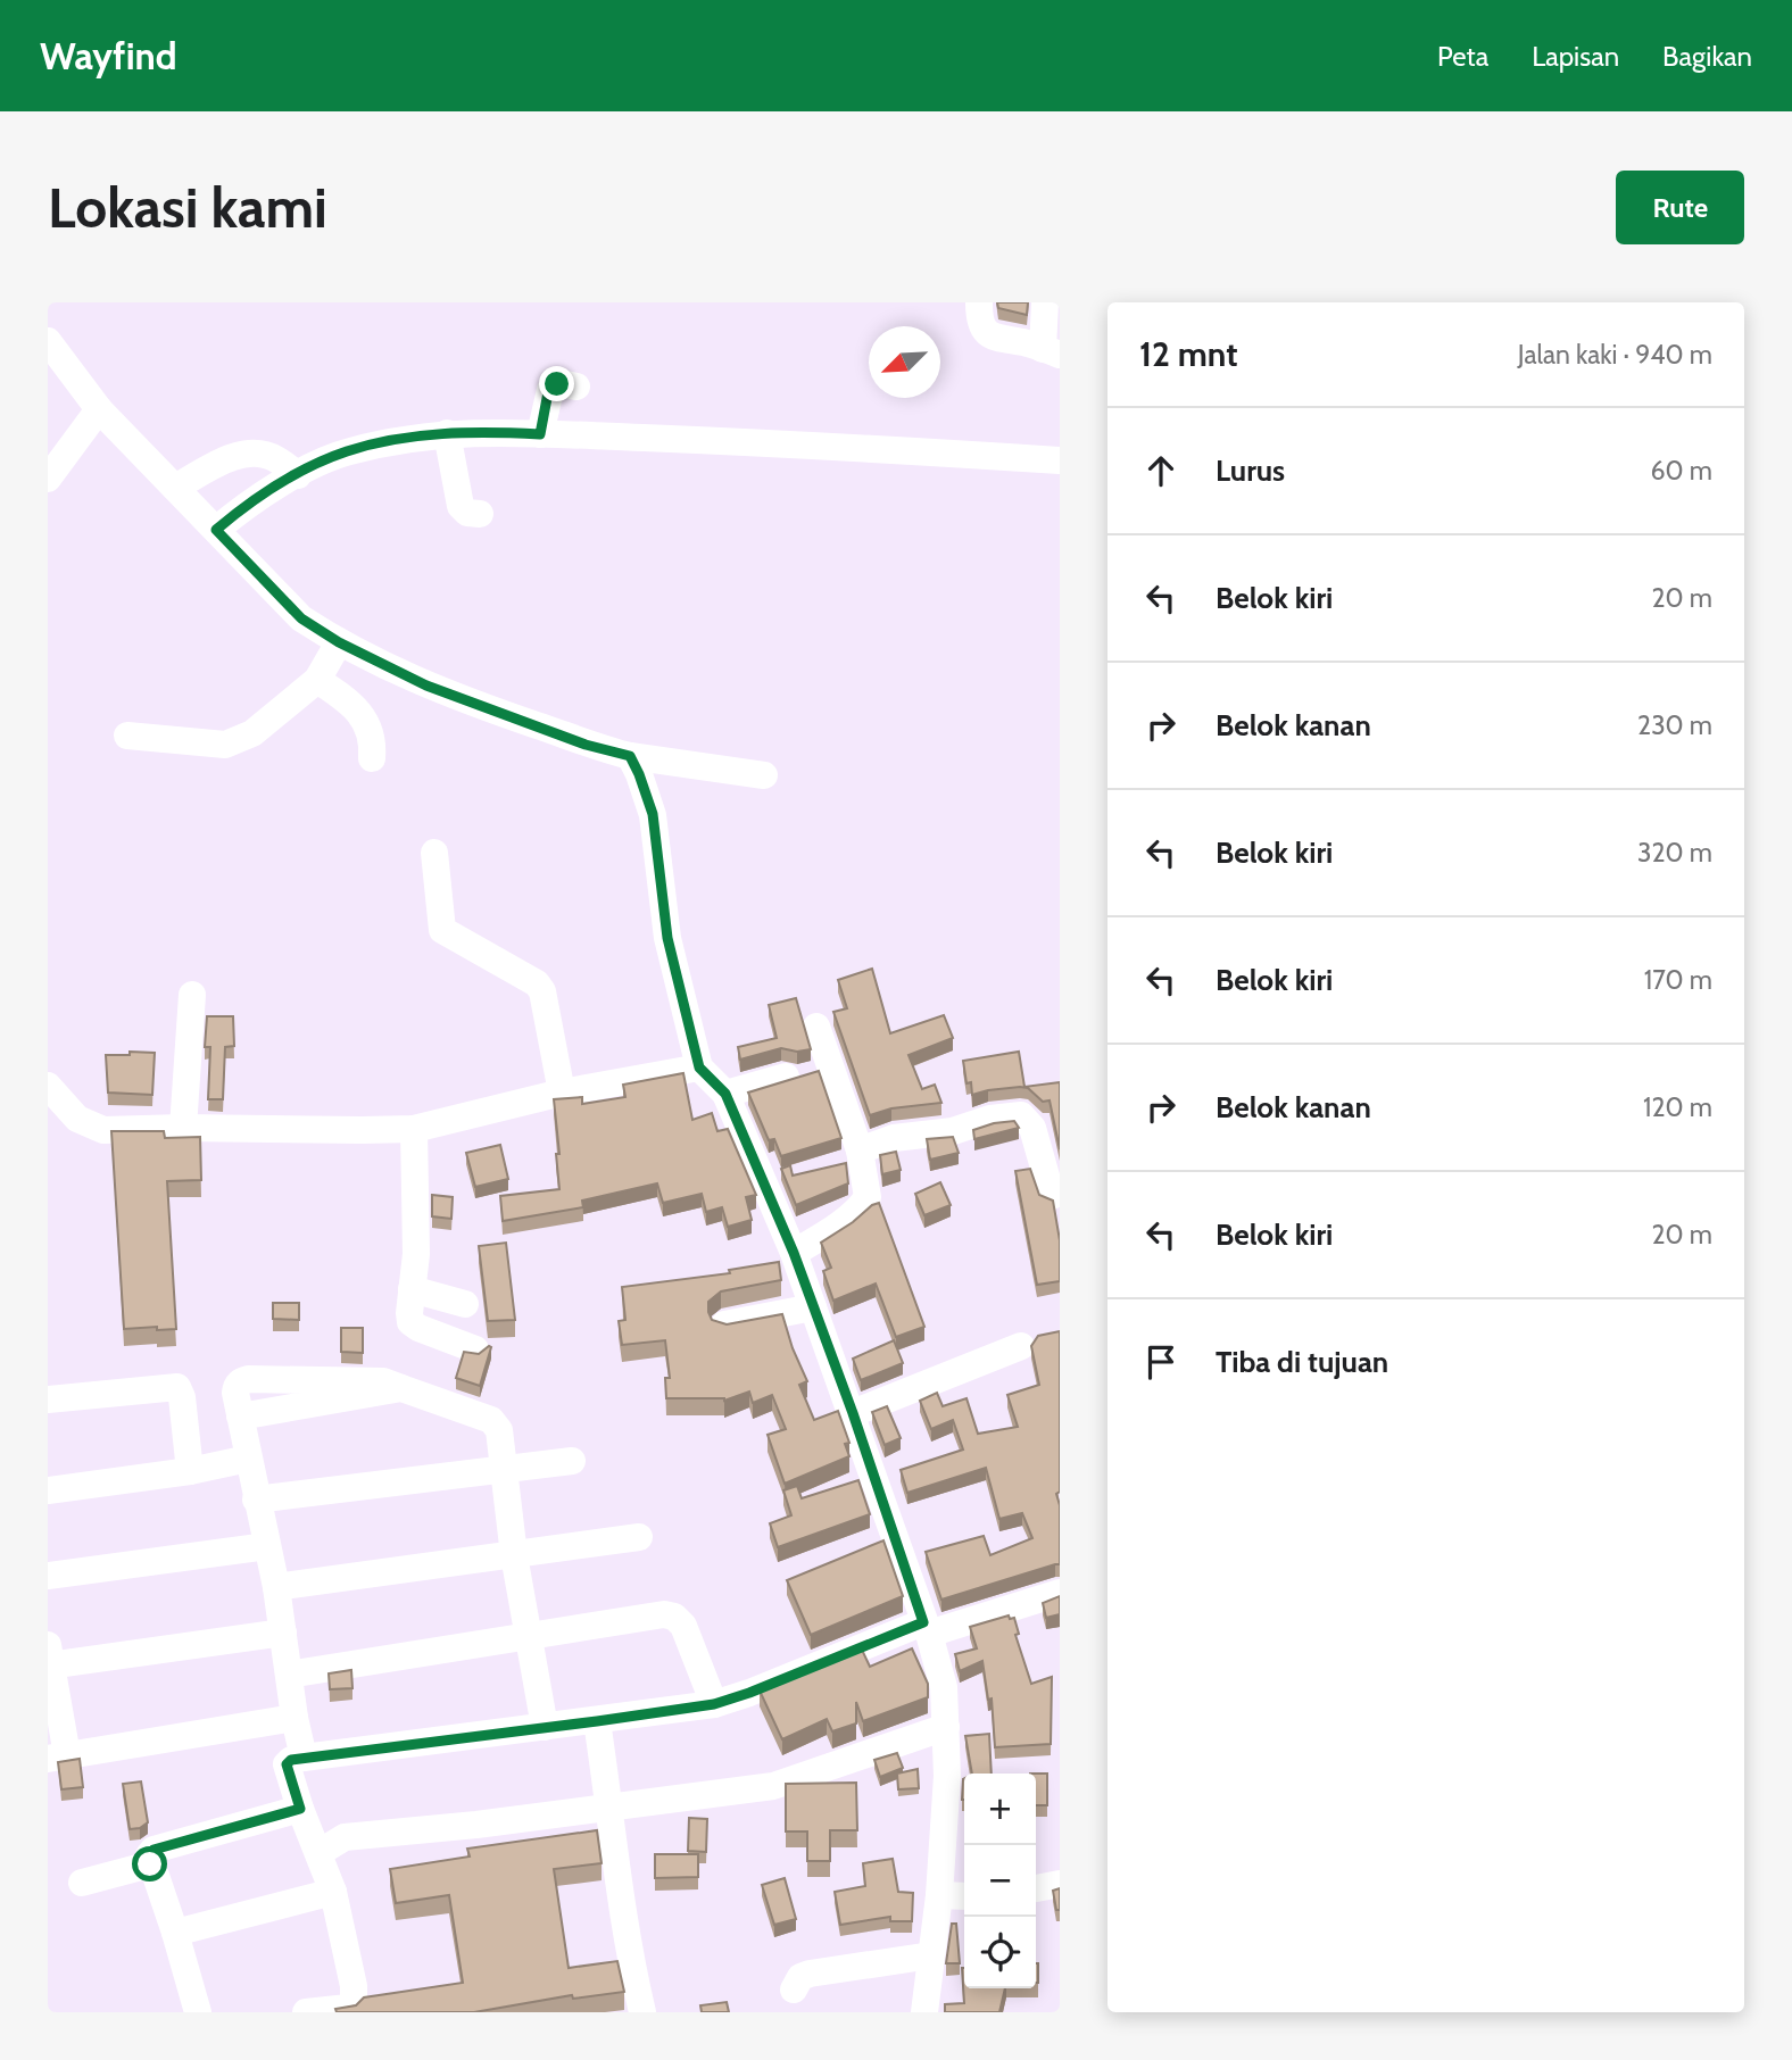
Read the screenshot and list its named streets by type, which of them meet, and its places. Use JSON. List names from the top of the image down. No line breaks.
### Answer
{"north":"bottom left","page":{"header":"Wayfind","nav":["Peta","Lapisan","Bagikan"],"buttons":"Rute","title":"Lokasi kami","heading":["12 mnt","Jalan kaki · 940 m"],"list":[["Lurus","60 m"],["Belok kiri","20 m"],["Belok kanan","230 m"],["Belok kiri","320 m"],["Belok kiri","170 m"],["Belok kanan","120 m"],["Belok kiri","20 m"],"Tiba di tujuan"],"map_buttons":["+","−"]}}
